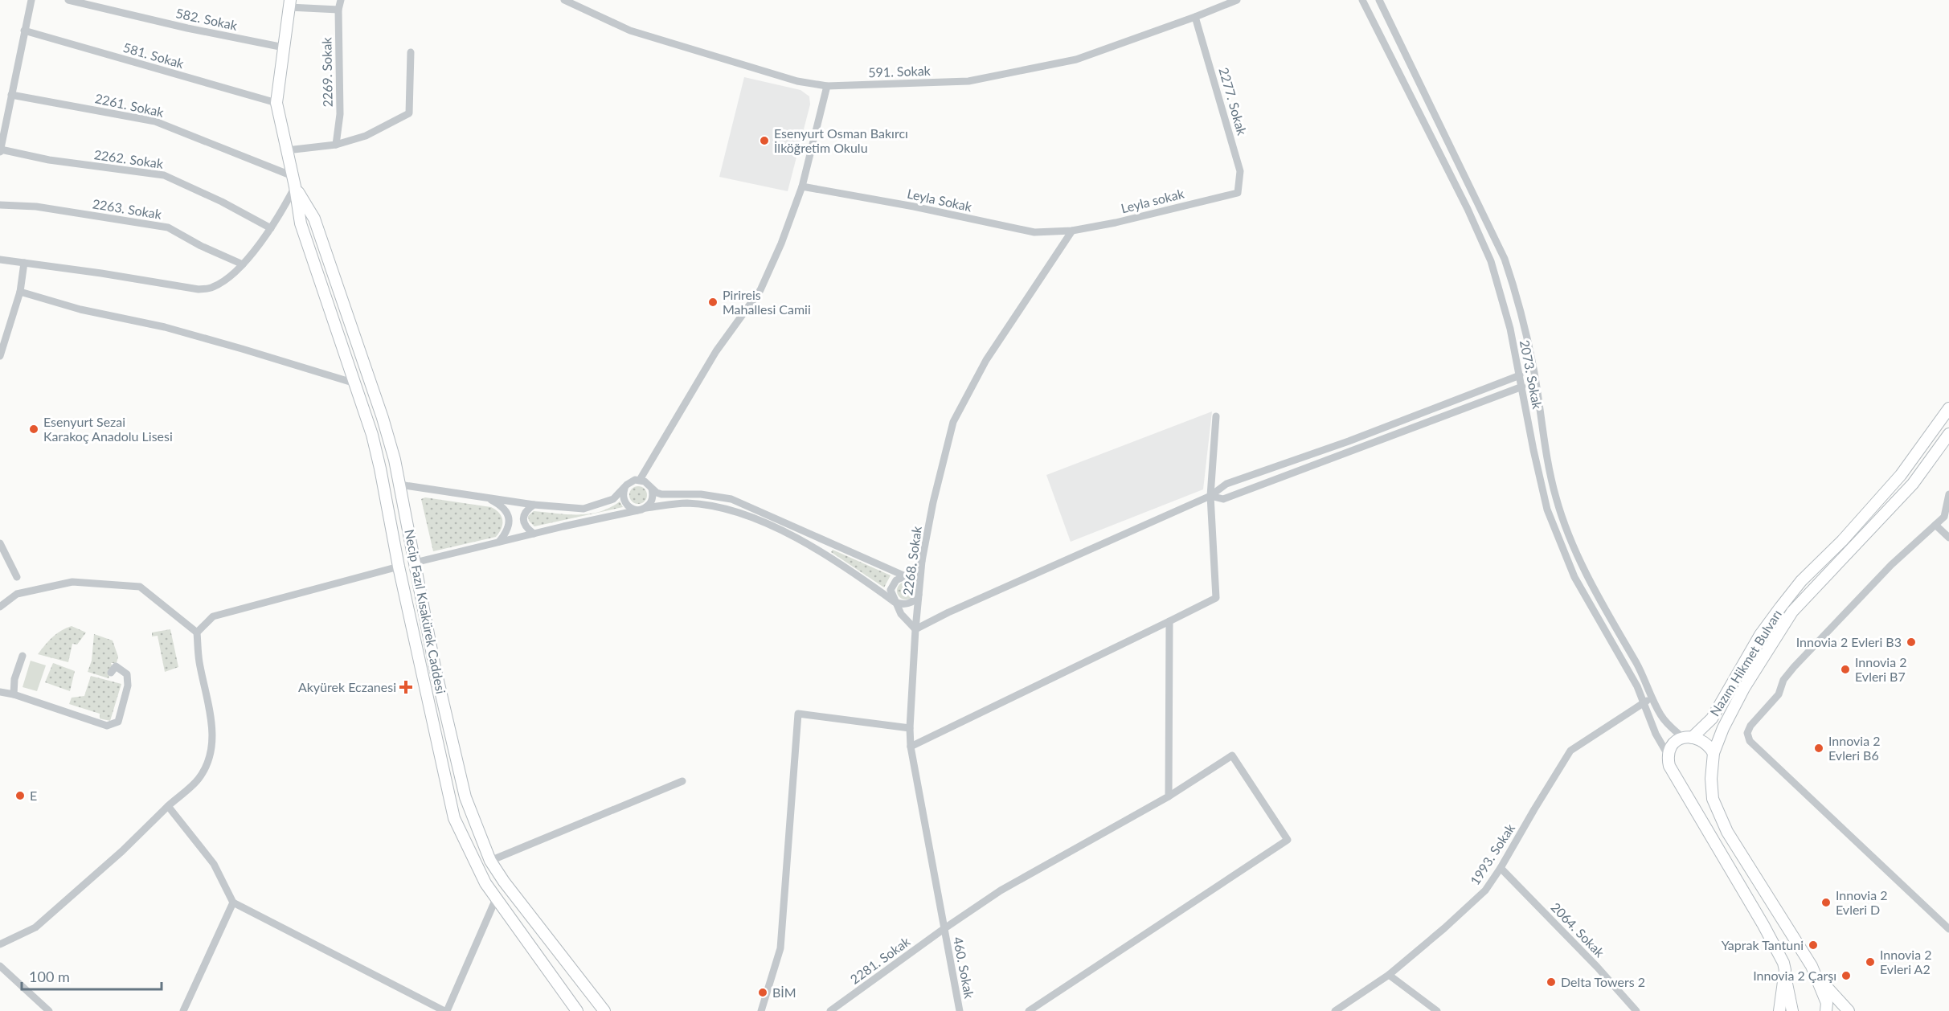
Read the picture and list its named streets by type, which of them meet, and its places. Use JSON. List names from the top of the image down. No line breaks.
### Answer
{"streets":{"main road":["Necip Fazıl Kısakürek Caddesi","Nazım Hikmet Bulvarı"],"street":["582. Sokak","581. Sokak","591. Sokak","2269. Sokak","2277. Sokak","2261. Sokak","2262. Sokak","Leyla Sokak","Leyla sokak","2263. Sokak","2073. Sokak","2268. Sokak","1993. Sokak","2064. Sokak","2281. Sokak","460. Sokak"]},"crossings":[["582. Sokak","Necip Fazıl Kısakürek Caddesi"],["581. Sokak","Necip Fazıl Kısakürek Caddesi"],["591. Sokak","2277. Sokak"],["2277. Sokak","Leyla sokak"],["2261. Sokak","Necip Fazıl Kısakürek Caddesi"],["Leyla Sokak","Leyla sokak"],["Leyla Sokak","2268. Sokak"],["Leyla sokak","2268. Sokak"],["2073. Sokak","Nazım Hikmet Bulvarı"],["2073. Sokak","1993. Sokak"],["2268. Sokak","2281. Sokak"],["2268. Sokak","460. Sokak"],["1993. Sokak","2064. Sokak"],["2281. Sokak","460. Sokak"]],"places":{"other":["Esenyurt Osman Bakırcı İlköğretim Okulu","Pirireis Mahallesi Camii","Esenyurt Sezai Karakoç Anadolu Lisesi","Innovia 2 Evleri B3","Innovia 2 Evleri B7","Innovia 2 Evleri B6","E","Innovia 2 Evleri D","Yaprak Tantuni","Innovia 2 Evleri A2","Innovia 2 Çarşı","Delta Towers 2","BİM"],"health":["Akyürek Eczanesi"]},"scale_bar":"100 m"}
